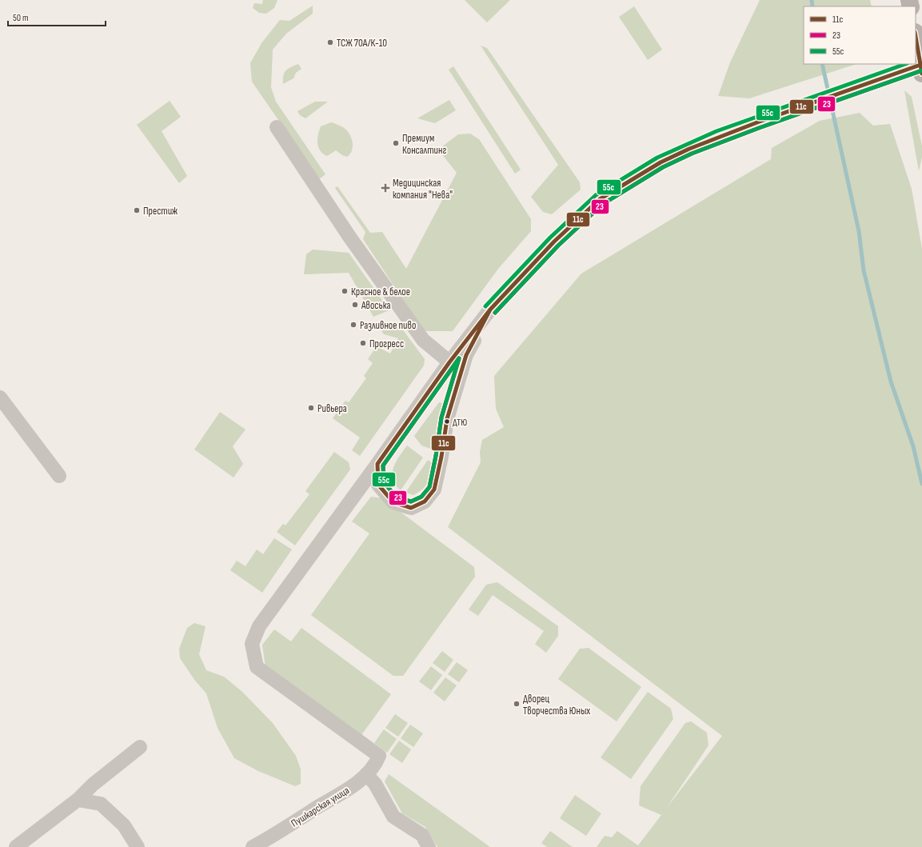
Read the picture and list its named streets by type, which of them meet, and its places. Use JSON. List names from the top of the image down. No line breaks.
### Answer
{"streets":{"street":["Пушкарская улица"]},"places":{"other":["ТСЖ 70А/К-10","Премиум Консалтинг","Престиж","Красное & белое","Авоська","Разливное пиво","Прогресс","Ривьера","ДТЮ","Дворец Творчества Юных"],"health":["Медицинская компания \"Нева\""]},"lines":["transit line 11с","transit line 55с","transit line 23"],"legend":["11с","23","55с"],"scale_bar":"50 m"}
